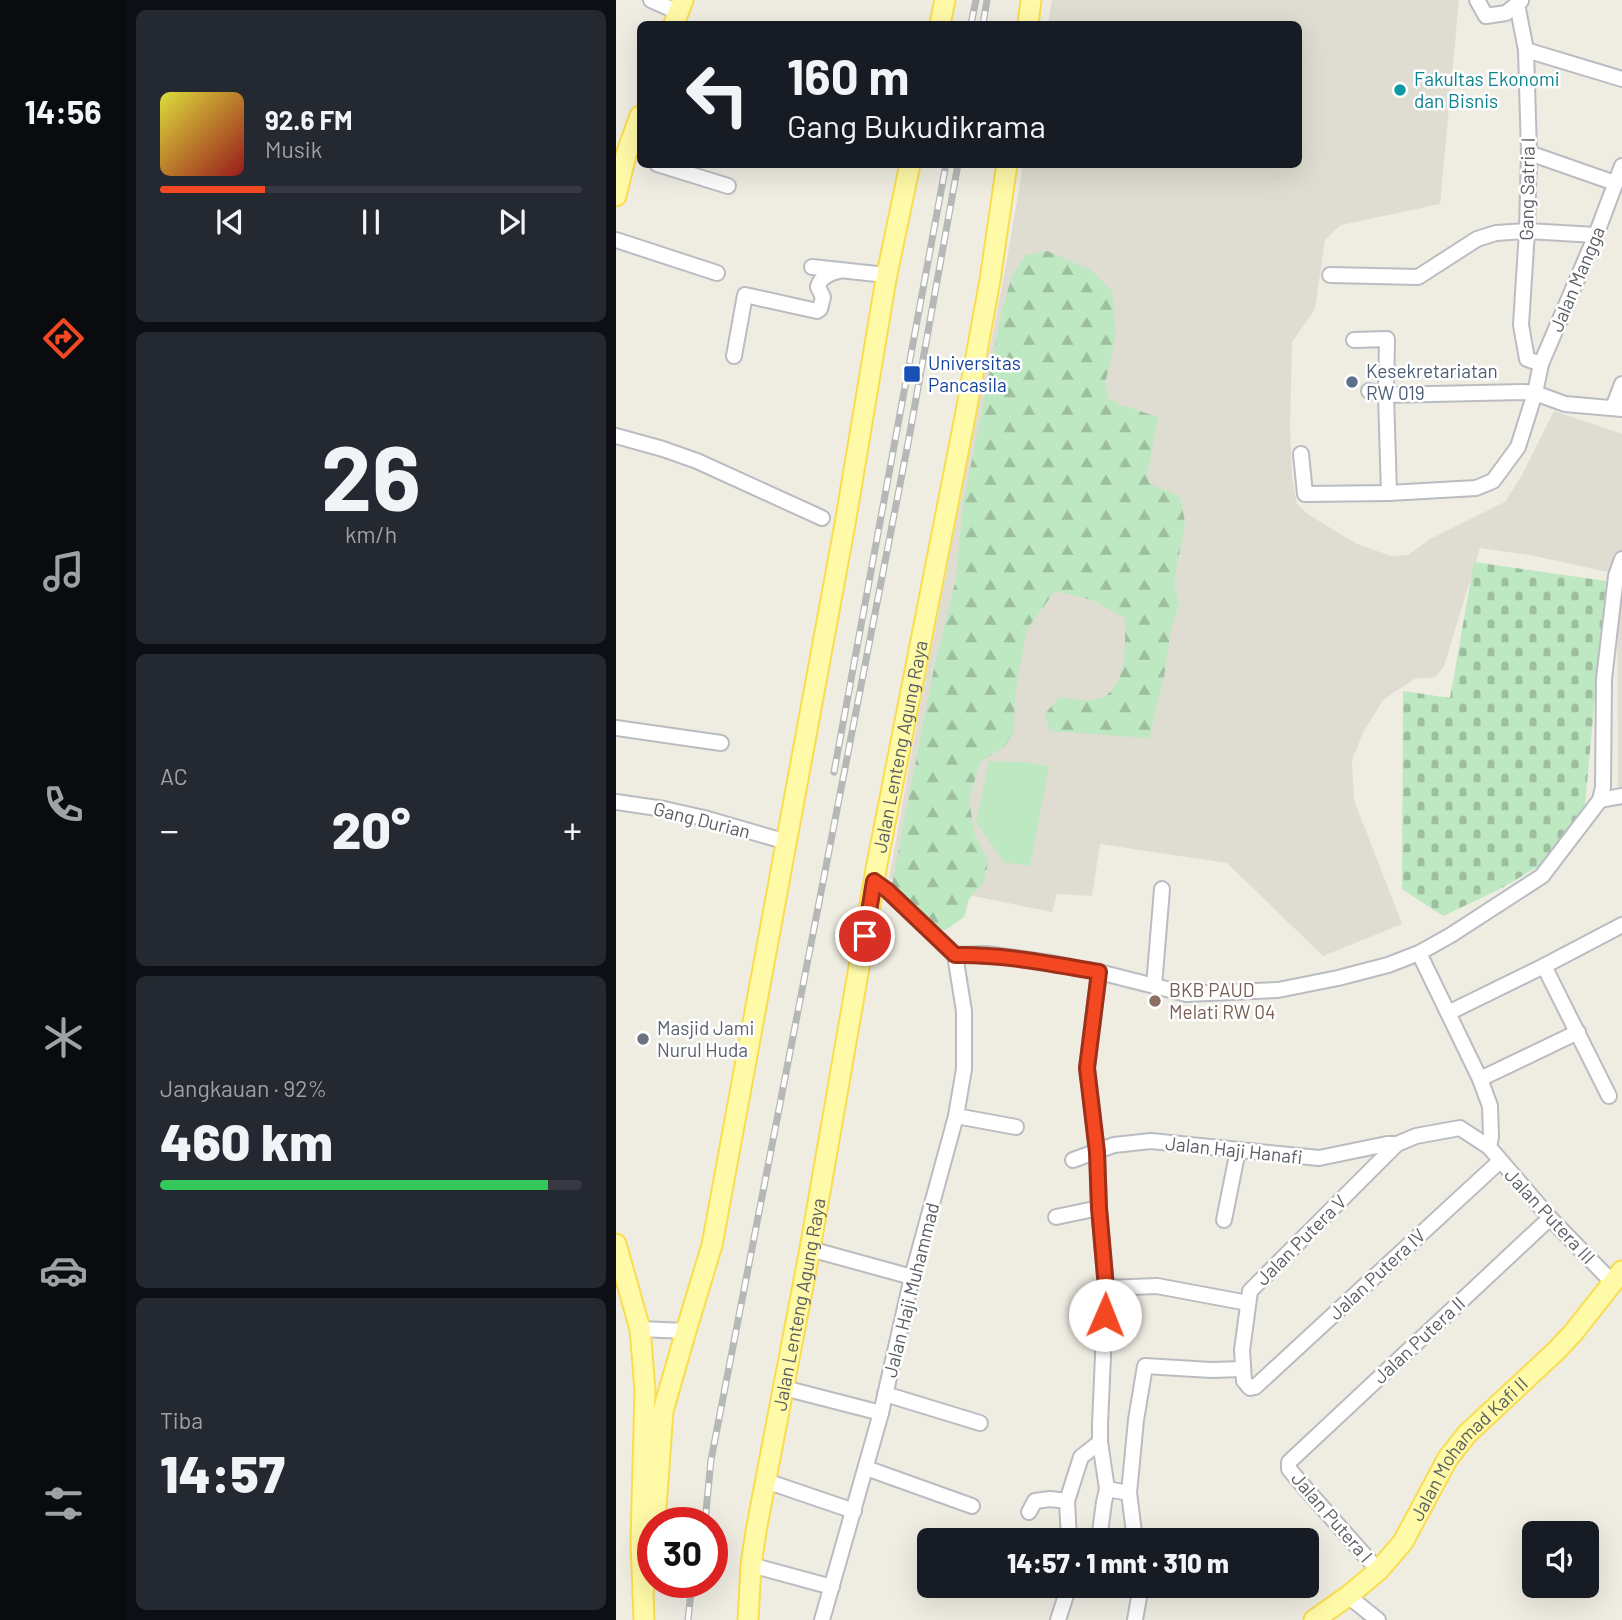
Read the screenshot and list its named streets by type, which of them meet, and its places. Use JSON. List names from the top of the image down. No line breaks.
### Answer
{"streets":{"main road":["Jalan Lenteng Agung Raya","Jalan Mohamad Kafi II"],"street":["Gang Satria I","Jalan Mangga","Gang Durian","Jalan Haji Hanafi","Jalan Putera III","Jalan Putera V","Jalan Putera IV","Jalan Haji Muhammad","Jalan Putera II","Jalan Putera I"]},"crossings":[["Gang Satria I","Jalan Mangga"],["Jalan Haji Hanafi","Jalan Putera III"],["Jalan Haji Hanafi","Jalan Putera V"],["Jalan Putera III","Jalan Putera V"],["Jalan Putera III","Jalan Putera IV"],["Jalan Putera III","Jalan Putera II"],["Jalan Putera III","Jalan Mohamad Kafi II"],["Jalan Putera V","Jalan Putera IV"],["Jalan Putera II","Jalan Putera I"],["Jalan Mohamad Kafi II","Jalan Putera I"]],"places":{"other":["Fakultas Ekonomi dan Bisnis","Kesekretariatan RW 019","BKB PAUD Melati RW 04","Masjid Jami Nurul Huda"],"transit":["Universitas Pancasila"]},"page":{"tabs":"14:56","turn":["160 m","Gang Bukudikrama"],"song":["92.6 FM","Musik"],"tile":[["26","km/h"],"AC",["Jangkauan · 92%","460 km"],["Tiba","14:57"]],"heat":["−","20°","+"],"limit":"30","trip":"14:57 · 1 mnt · 310 m"}}
